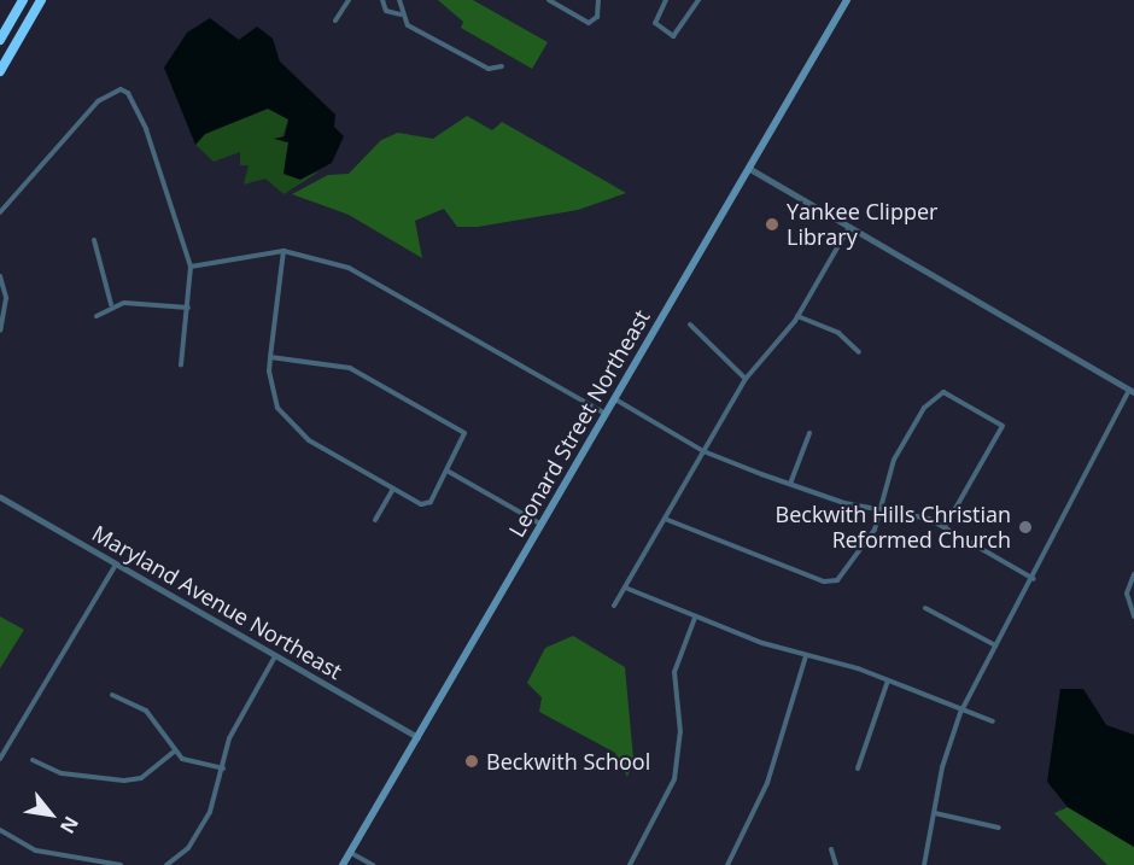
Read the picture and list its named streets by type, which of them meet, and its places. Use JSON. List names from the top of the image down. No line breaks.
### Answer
{"streets":{"main road":["Leonard Street Northeast"],"street":["Maryland Avenue Northeast"]},"crossings":[["Leonard Street Northeast","Maryland Avenue Northeast"]],"places":["Yankee Clipper Library","Beckwith Hills Christian Reformed Church","Beckwith School"],"north":"bottom right"}
